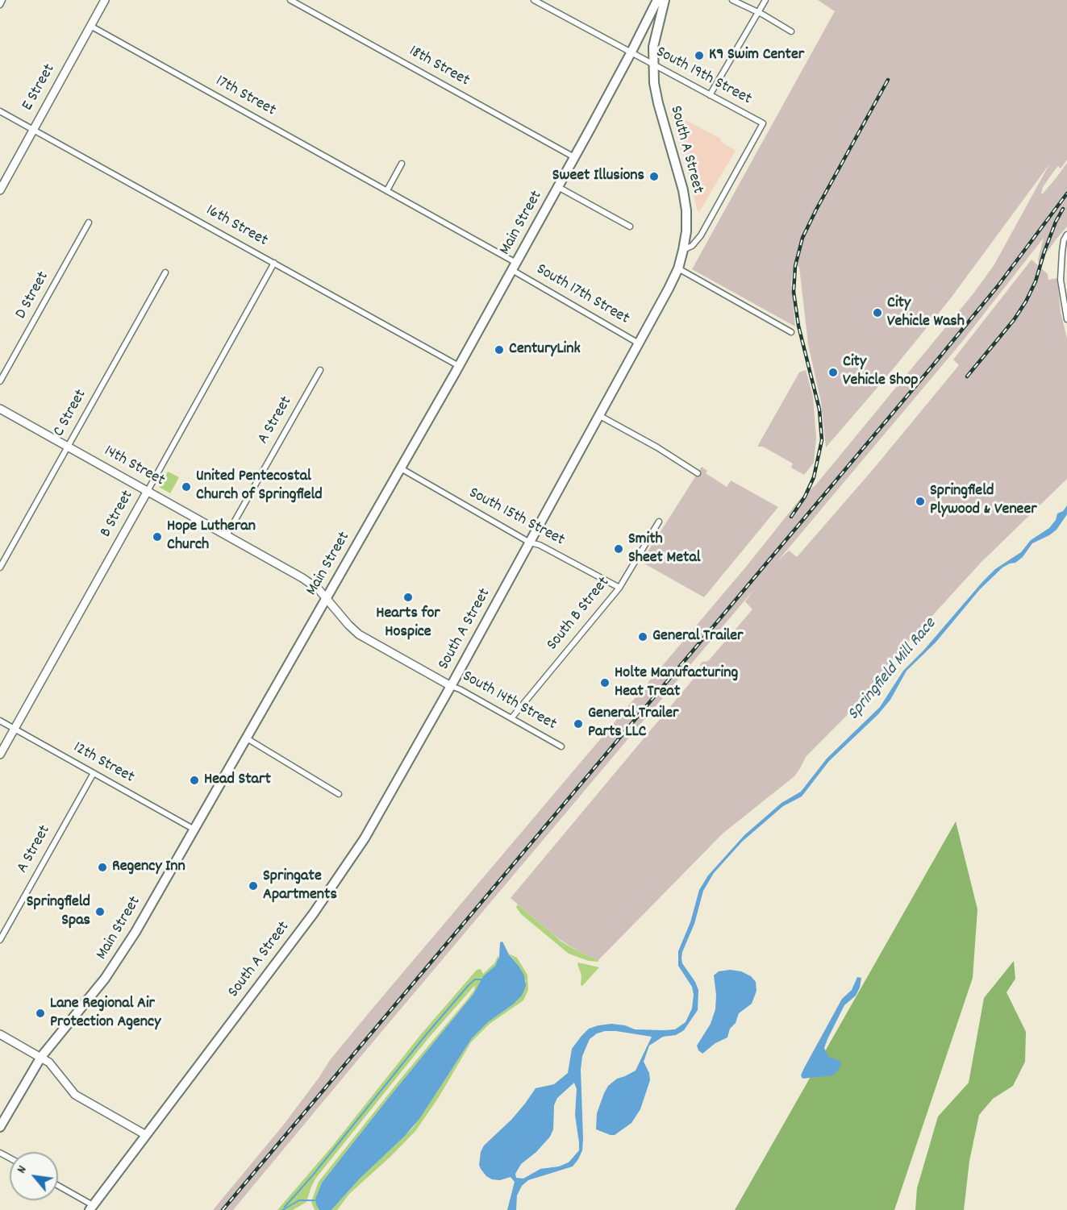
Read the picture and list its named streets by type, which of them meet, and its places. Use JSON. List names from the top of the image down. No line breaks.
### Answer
{"streets":{"main road":["South A Street","Main Street"],"street":["18th Street","South 19th Street","E Street","17th Street","16th Street","South 17th Street","D Street","C Street","A Street","14th Street","B Street","South 15th Street","South B Street","South 14th Street","12th Street"]},"crossings":[["18th Street","Main Street"],["South 19th Street","South A Street"],["South 19th Street","Main Street"],["E Street","17th Street"],["E Street","16th Street"],["17th Street","Main Street"],["17th Street","South 17th Street"],["South A Street","South 17th Street"],["South A Street","South 15th Street"],["South A Street","South 14th Street"],["Main Street","16th Street"],["Main Street","South 17th Street"],["Main Street","14th Street"],["Main Street","South 15th Street"],["Main Street","South 14th Street"],["Main Street","12th Street"],["16th Street","B Street"],["C Street","14th Street"],["A Street","14th Street"],["A Street","12th Street"],["14th Street","B Street"],["14th Street","South 14th Street"],["B Street","12th Street"],["South 15th Street","South B Street"],["South B Street","South 14th Street"]],"water":["Springfield Mill Race"],"places":["K9 Swim Center","Sweet Illusions","City Vehicle Wash","CenturyLink","City Vehicle Shop","United Pentecostal Church of Springfield","Springfield Plywood & Veneer","Hope Lutheran Church","Smith Sheet Metal","Hearts for Hospice","General Trailer","Holte Manufacturing Heat Treat","General Trailer Parts LLC","Head Start","Regency Inn","Springate Apartments","Springfield Spas","Lane Regional Air Protection Agency"],"north":"top left"}
